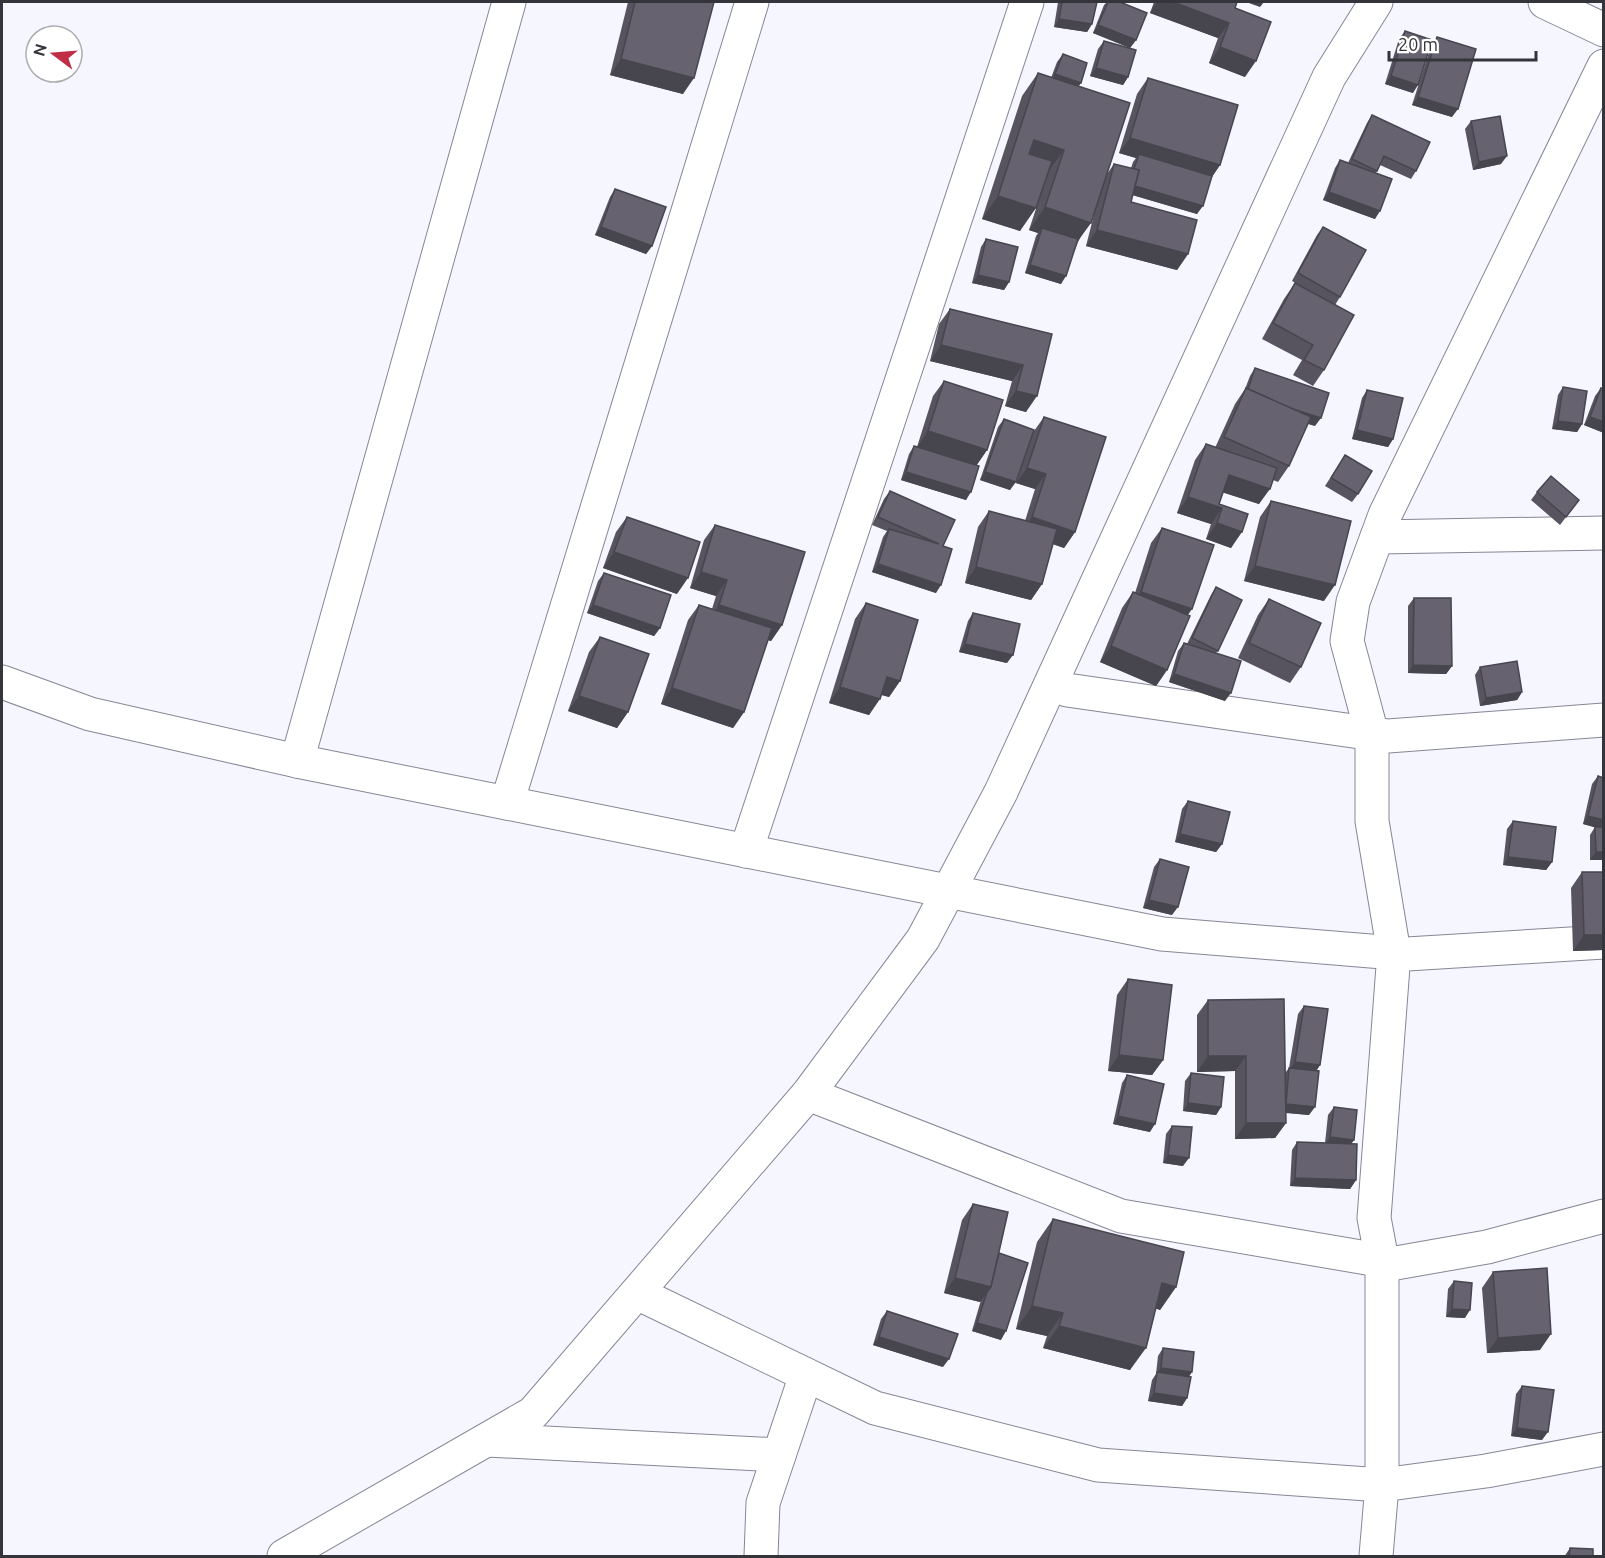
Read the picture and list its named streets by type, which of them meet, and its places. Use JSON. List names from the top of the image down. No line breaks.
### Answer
{"scale_bar":"20 m","north":"left"}
